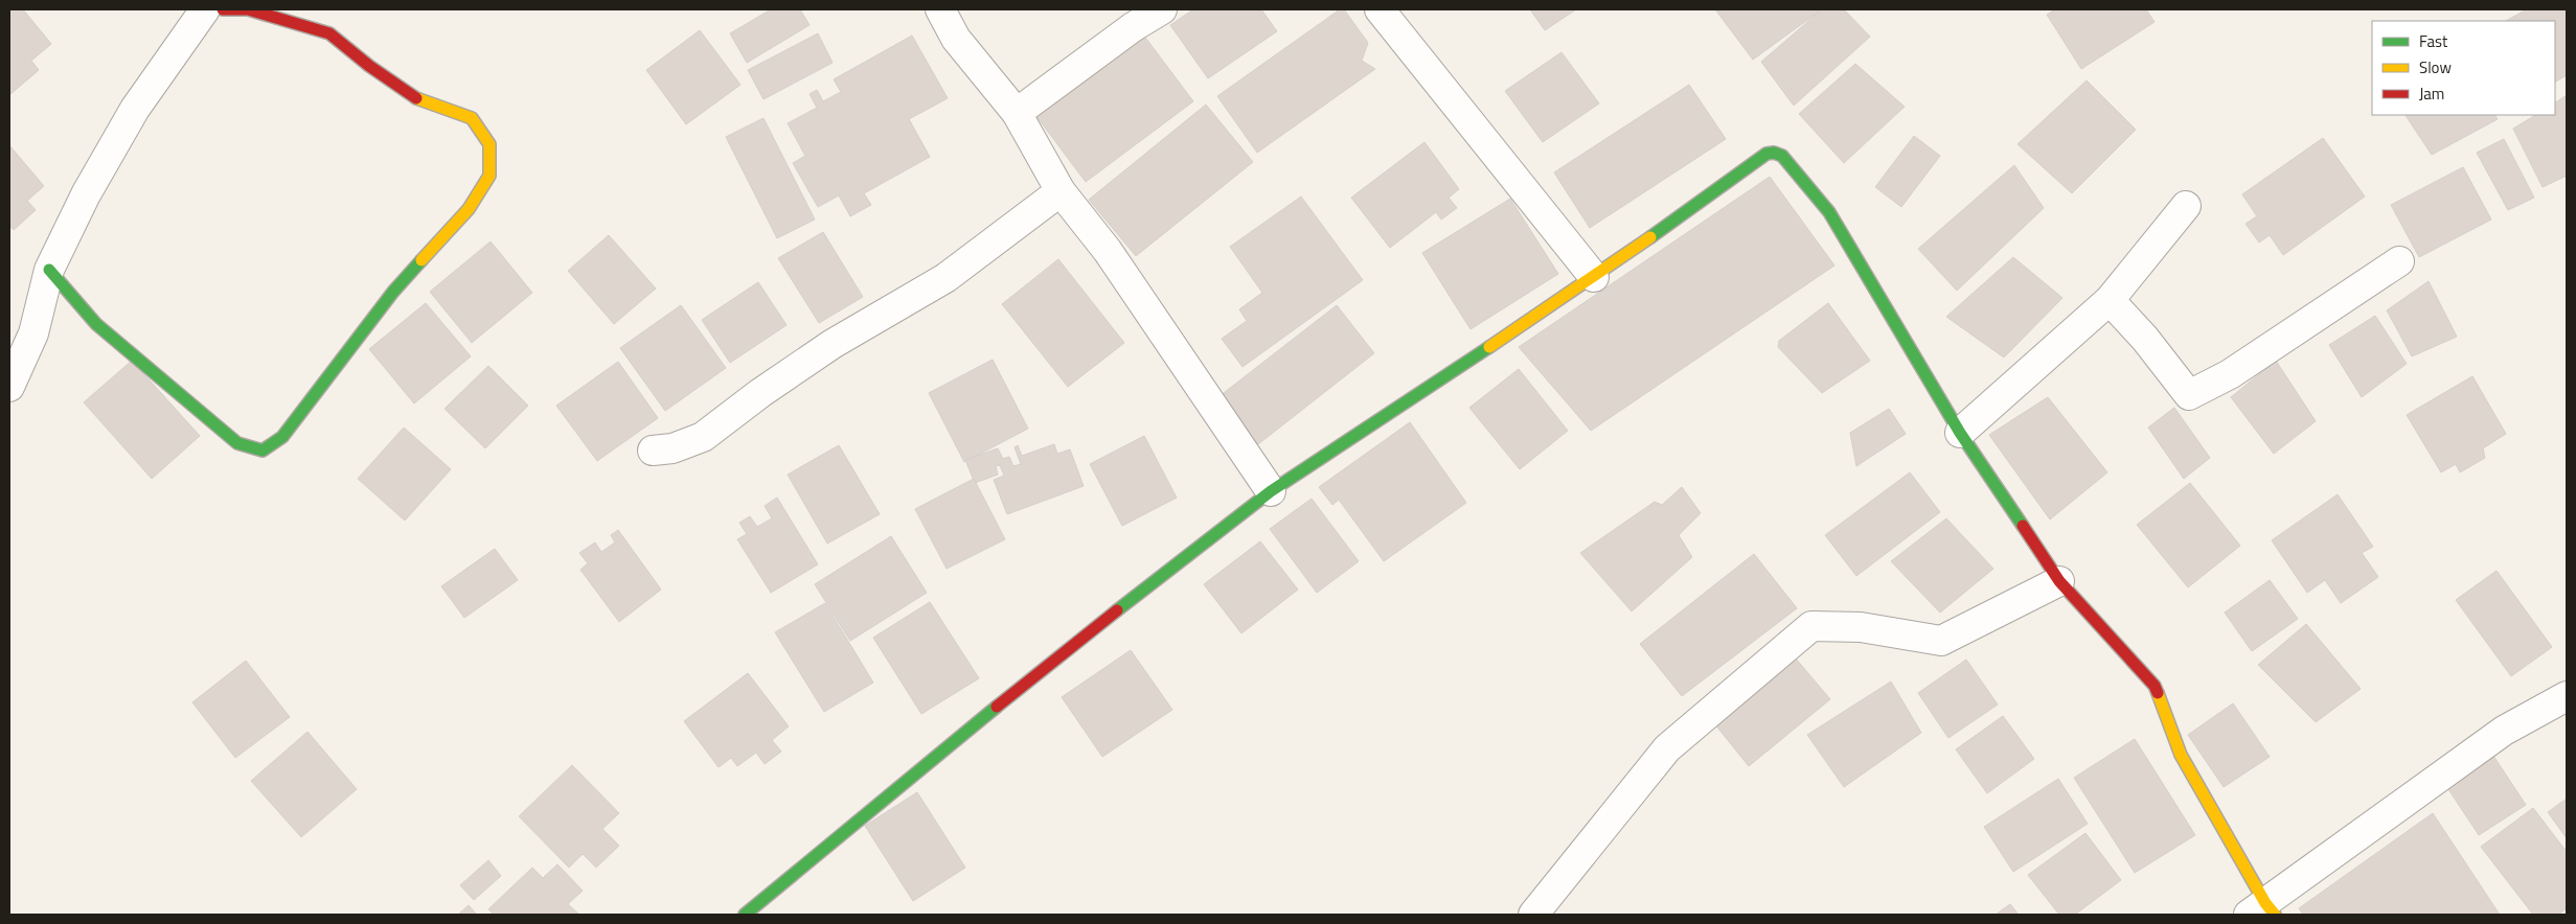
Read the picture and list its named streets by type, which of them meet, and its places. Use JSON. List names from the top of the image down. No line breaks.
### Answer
{"legend":["Fast","Slow","Jam"]}
